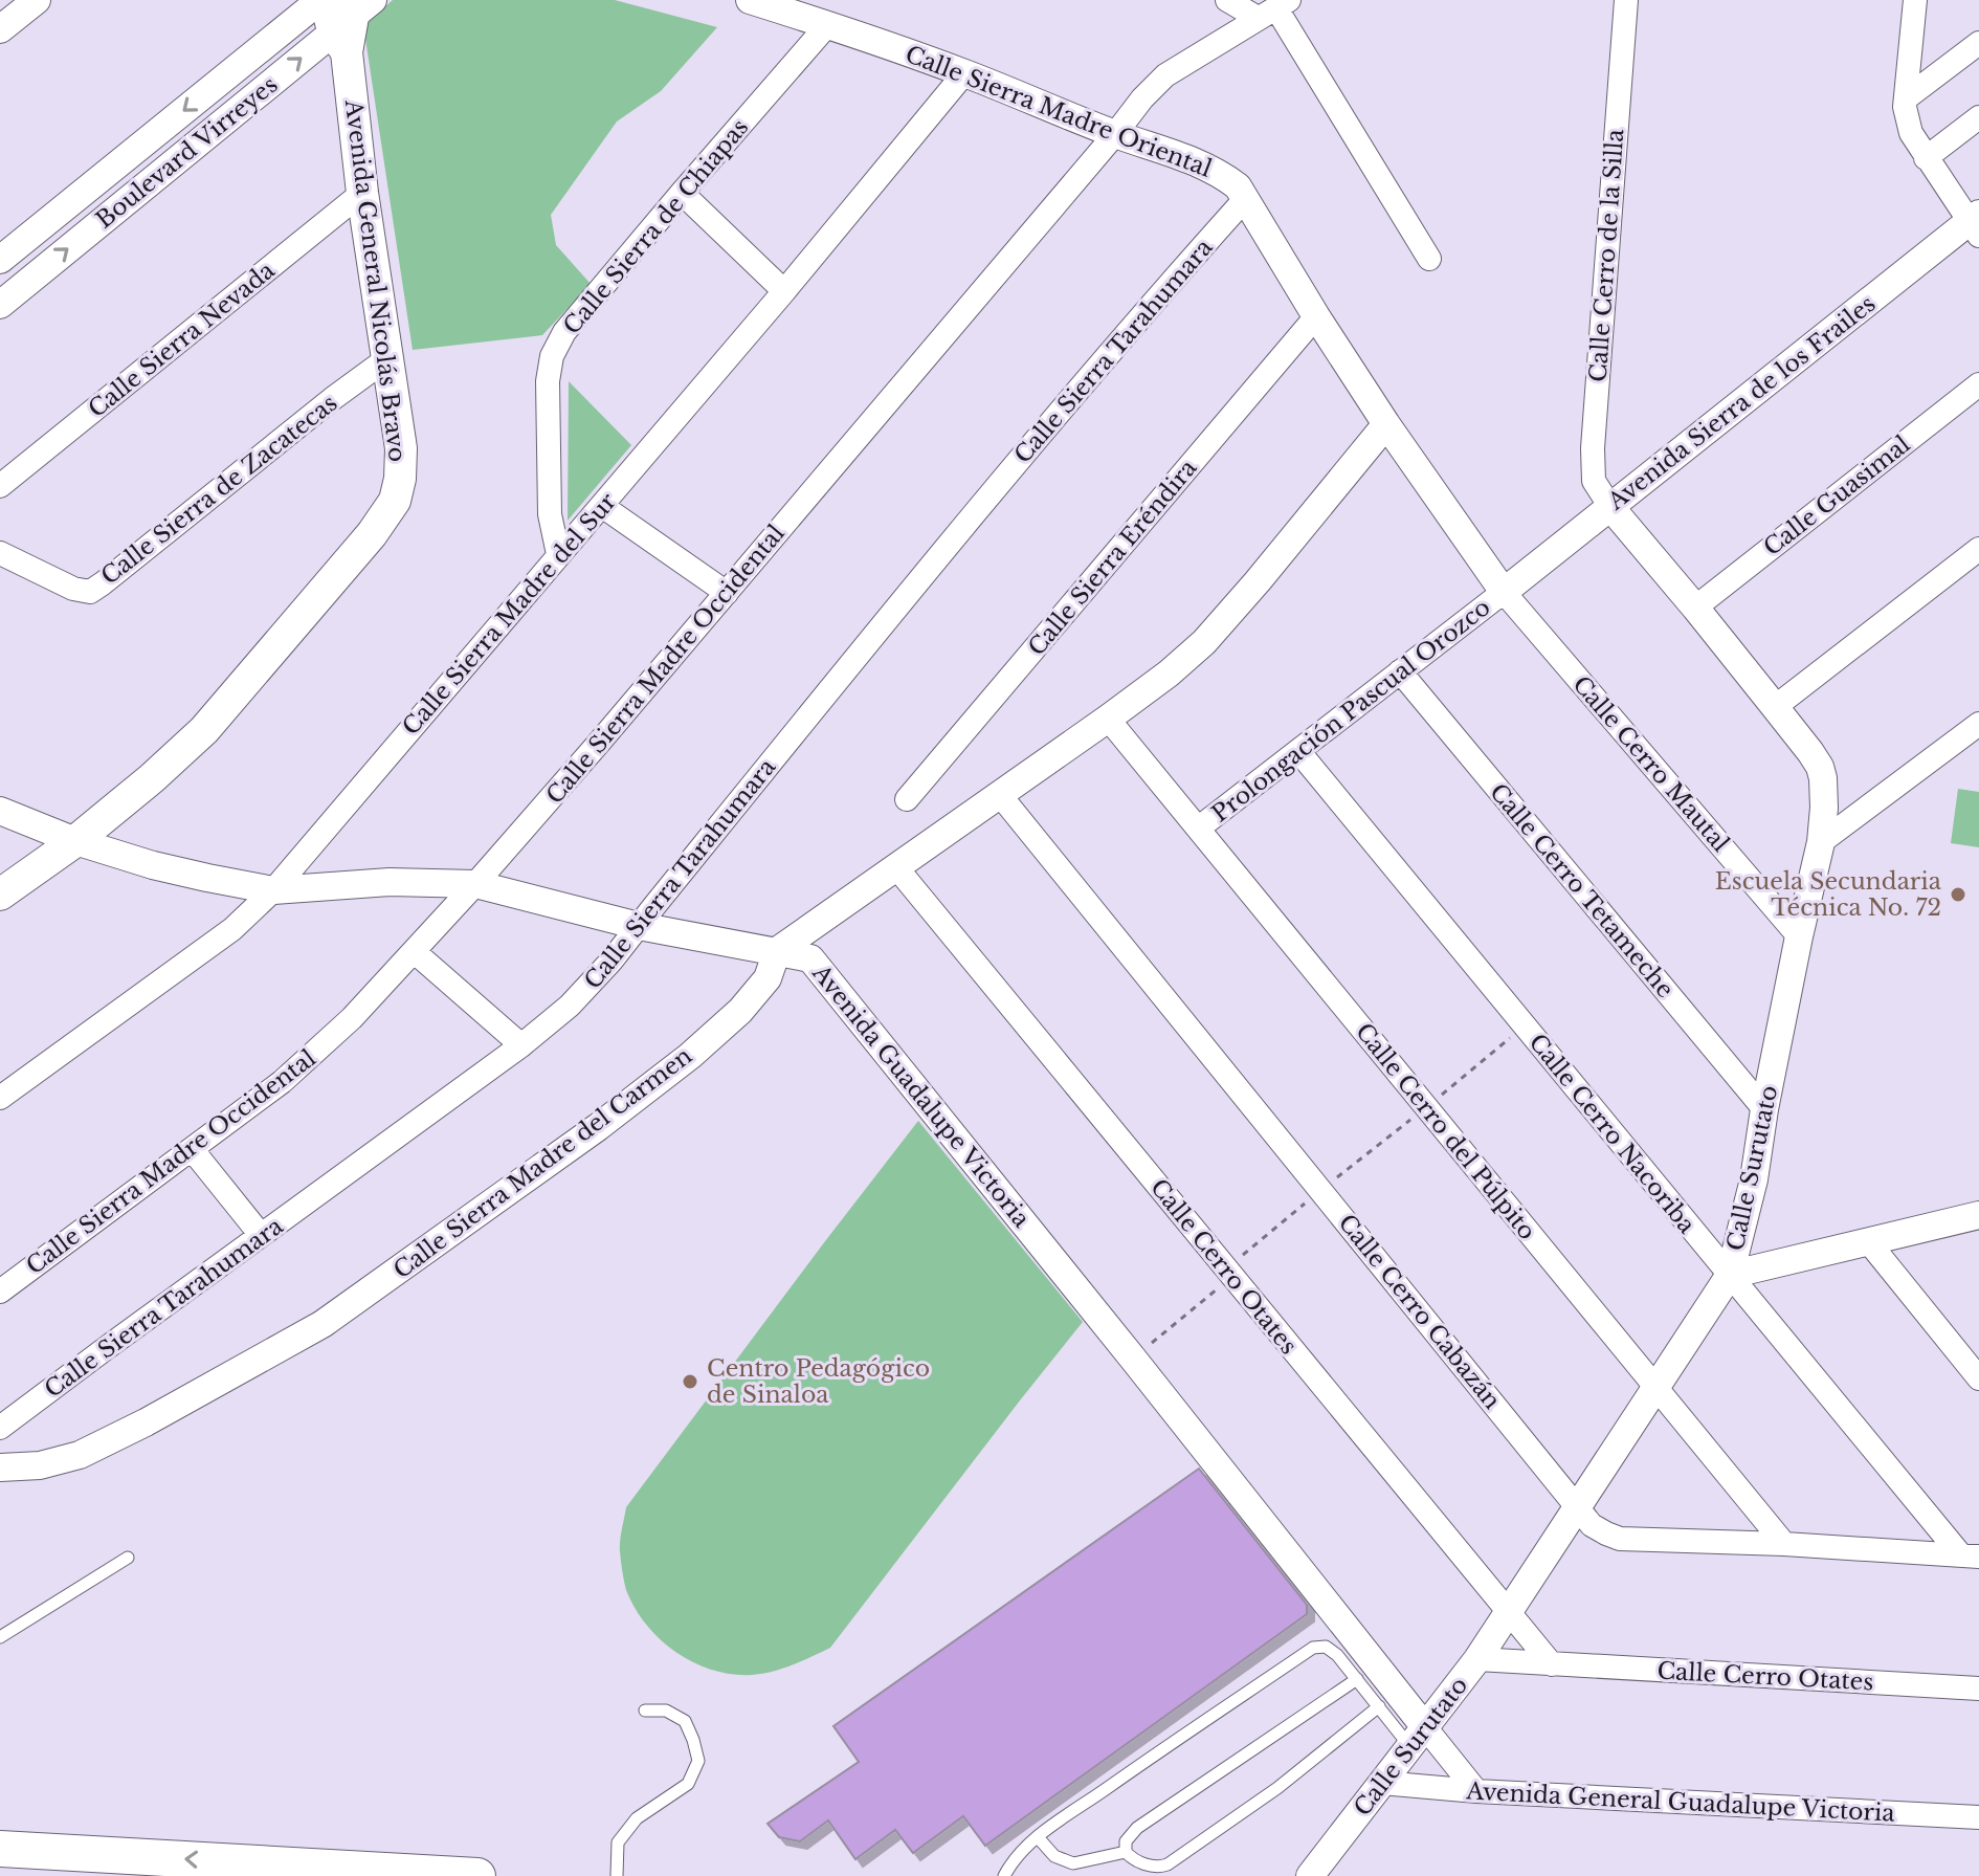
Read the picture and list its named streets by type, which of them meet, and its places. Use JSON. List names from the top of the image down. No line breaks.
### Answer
{"streets":{"main road":["Avenida General Nicolás Bravo"],"street":["Calle Sierra Madre Oriental","Boulevard Virreyes","Calle Sierra de Chiapas","Calle Cerro de la Silla","Calle Sierra Nevada","Calle Sierra Tarahumara","Avenida Sierra de los Frailes","Calle Sierra de Zacatecas","Calle Guasimal","Calle Sierra Eréndira","Calle Sierra Madre del Sur","Calle Sierra Madre Occidental","Prolongación Pascual Orozco","Calle Cerro Mautal","Calle Cerro Tetameche","Avenida Guadalupe Victoria","Calle Cerro del Púlpito","Calle Cerro Nacoriba","Calle Sierra Madre del Carmen","Calle Surutato","Calle Cerro Otates","Calle Cerro Cabazán","Avenida General Guadalupe Victoria"]},"crossings":[["Calle Sierra Madre Oriental","Calle Sierra de Chiapas"],["Calle Sierra Madre Oriental","Calle Sierra Tarahumara"],["Calle Sierra Madre Oriental","Avenida Sierra de los Frailes"],["Calle Sierra Madre Oriental","Calle Sierra Eréndira"],["Calle Sierra Madre Oriental","Calle Sierra Madre del Sur"],["Calle Sierra Madre Oriental","Calle Sierra Madre Occidental"],["Calle Sierra Madre Oriental","Prolongación Pascual Orozco"],["Calle Sierra Madre Oriental","Calle Cerro Mautal"],["Calle Sierra Madre Oriental","Calle Sierra Madre del Carmen"],["Boulevard Virreyes","Avenida General Nicolás Bravo"],["Calle Sierra de Chiapas","Calle Sierra Madre del Sur"],["Calle Cerro de la Silla","Avenida Sierra de los Frailes"],["Calle Cerro de la Silla","Calle Surutato"],["Avenida General Nicolás Bravo","Calle Sierra Nevada"],["Avenida General Nicolás Bravo","Calle Sierra de Zacatecas"],["Avenida General Nicolás Bravo","Avenida Guadalupe Victoria"],["Calle Sierra Tarahumara","Avenida Guadalupe Victoria"],["Avenida Sierra de los Frailes","Prolongación Pascual Orozco"],["Avenida Sierra de los Frailes","Calle Cerro Mautal"],["Avenida Sierra de los Frailes","Calle Surutato"],["Calle Guasimal","Calle Surutato"],["Calle Sierra Madre del Sur","Avenida Guadalupe Victoria"],["Calle Sierra Madre Occidental","Avenida Guadalupe Victoria"],["Prolongación Pascual Orozco","Calle Cerro Mautal"],["Prolongación Pascual Orozco","Calle Cerro Tetameche"],["Prolongación Pascual Orozco","Calle Cerro del Púlpito"],["Prolongación Pascual Orozco","Calle Cerro Nacoriba"],["Calle Cerro Mautal","Calle Surutato"],["Calle Cerro Tetameche","Calle Surutato"],["Avenida Guadalupe Victoria","Calle Sierra Madre del Carmen"],["Avenida Guadalupe Victoria","Calle Surutato"],["Calle Cerro del Púlpito","Calle Sierra Madre del Carmen"],["Calle Cerro del Púlpito","Calle Surutato"],["Calle Cerro del Púlpito","Calle Cerro Cabazán"],["Calle Cerro Nacoriba","Calle Surutato"],["Calle Cerro Nacoriba","Calle Cerro Cabazán"],["Calle Sierra Madre del Carmen","Calle Cerro Otates"],["Calle Sierra Madre del Carmen","Calle Cerro Cabazán"],["Calle Surutato","Calle Cerro Otates"],["Calle Surutato","Calle Cerro Cabazán"],["Calle Surutato","Avenida General Guadalupe Victoria"]],"places":["Escuela Secundaria Técnica No. 72","Centro Pedagógico de Sinaloa"]}
